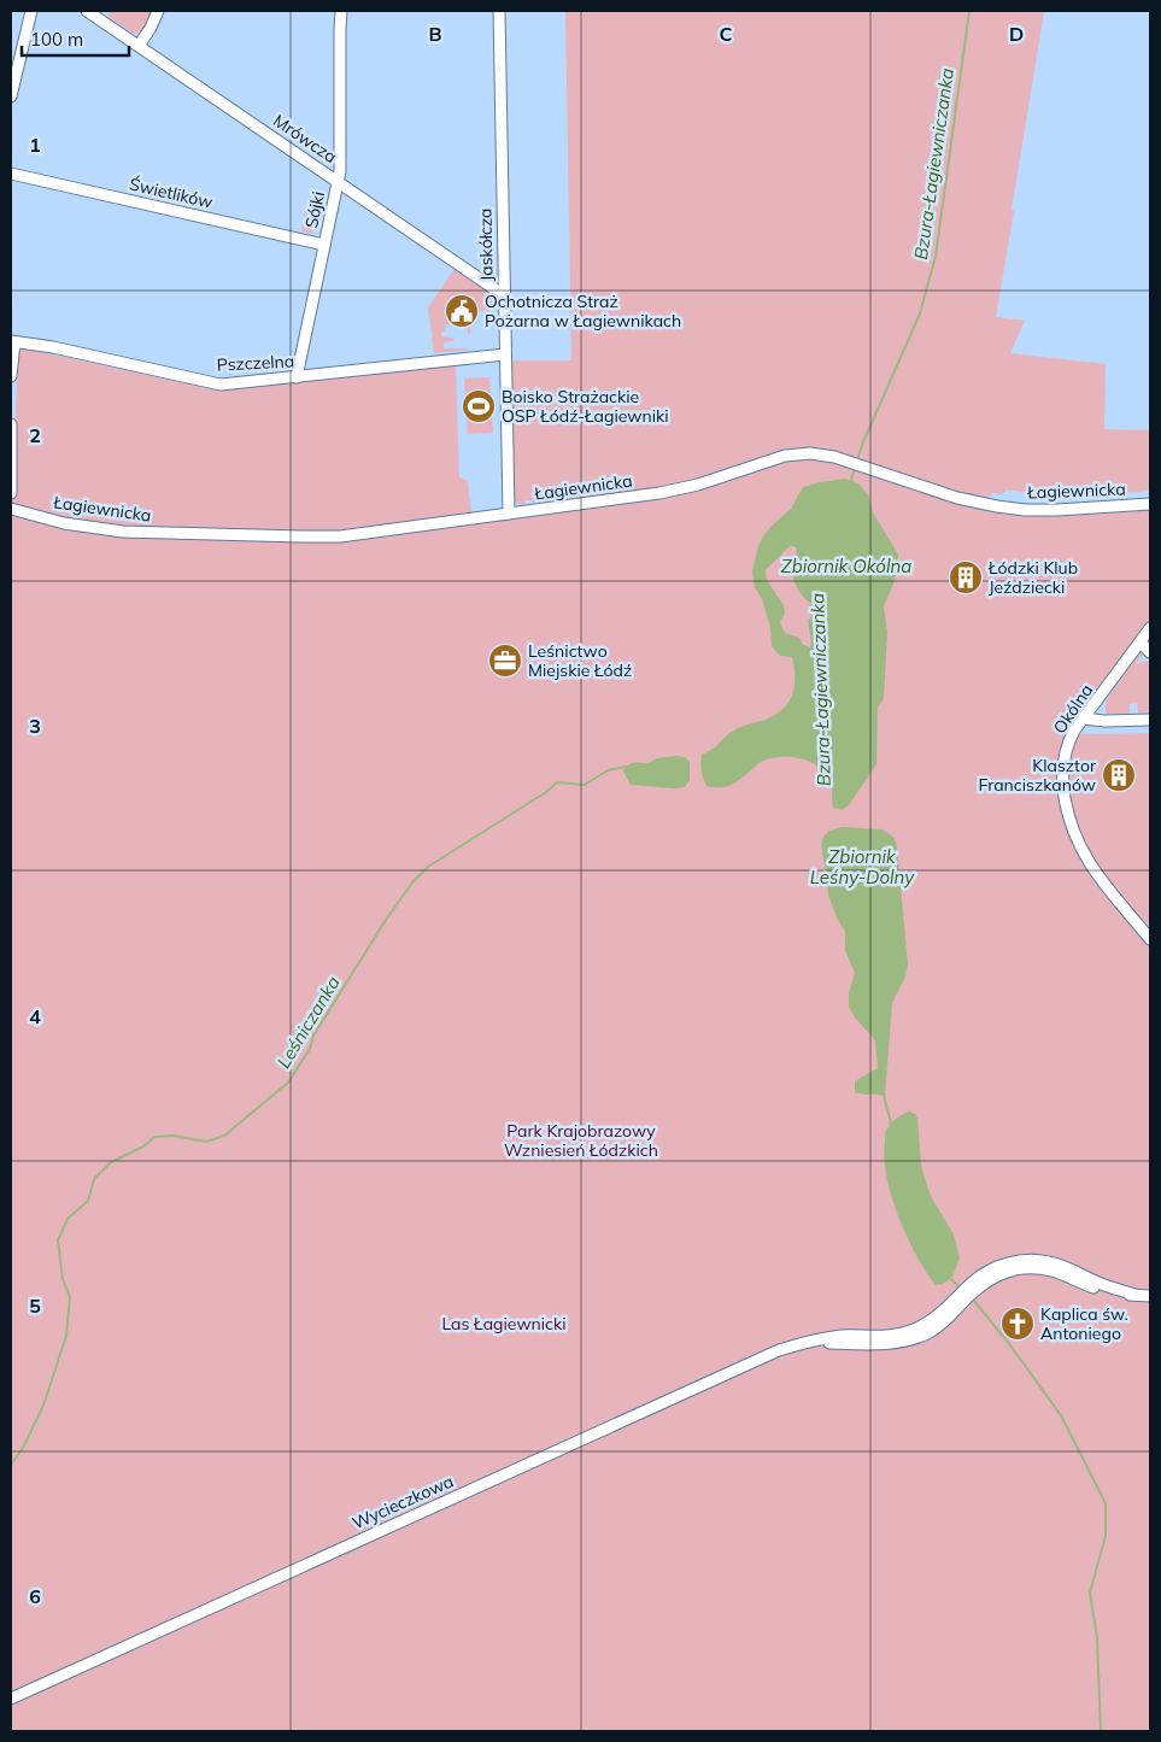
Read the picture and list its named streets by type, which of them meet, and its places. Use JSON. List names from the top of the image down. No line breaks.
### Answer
{"streets":{"street":["Mrówcza","Świetlików","Sójki","Jaskółcza","Pszczelna","Łagiewnicka","Okólna","Wycieczkowa"]},"crossings":[["Mrówcza","Sójki"],["Mrówcza","Jaskółcza"],["Świetlików","Sójki"],["Sójki","Pszczelna"],["Jaskółcza","Pszczelna"],["Jaskółcza","Łagiewnicka"]],"water":["Bzura-Łagiewniczanka","Zbiornik Okólna","Zbiornik Leśny-Dolny","Leśniczanka"],"parks":["Park Krajobrazowy Wzniesień Łódzkich","Las Łagiewnicki"],"places":{"public building":["Ochotnicza Straż Pożarna w Łagiewnikach"],"sports":["Boisko Strażackie OSP Łódź-Łagiewniki"],"building":["Łódzki Klub Jeździecki","Klasztor Franciszkanów"],"office":["Leśnictwo Miejskie Łódź"],"church":["Kaplica św. Antoniego"]},"scale_bar":"100 m","grid":{"columns":["B","C","D"],"rows":["1","2","3","4","5","6"]}}
